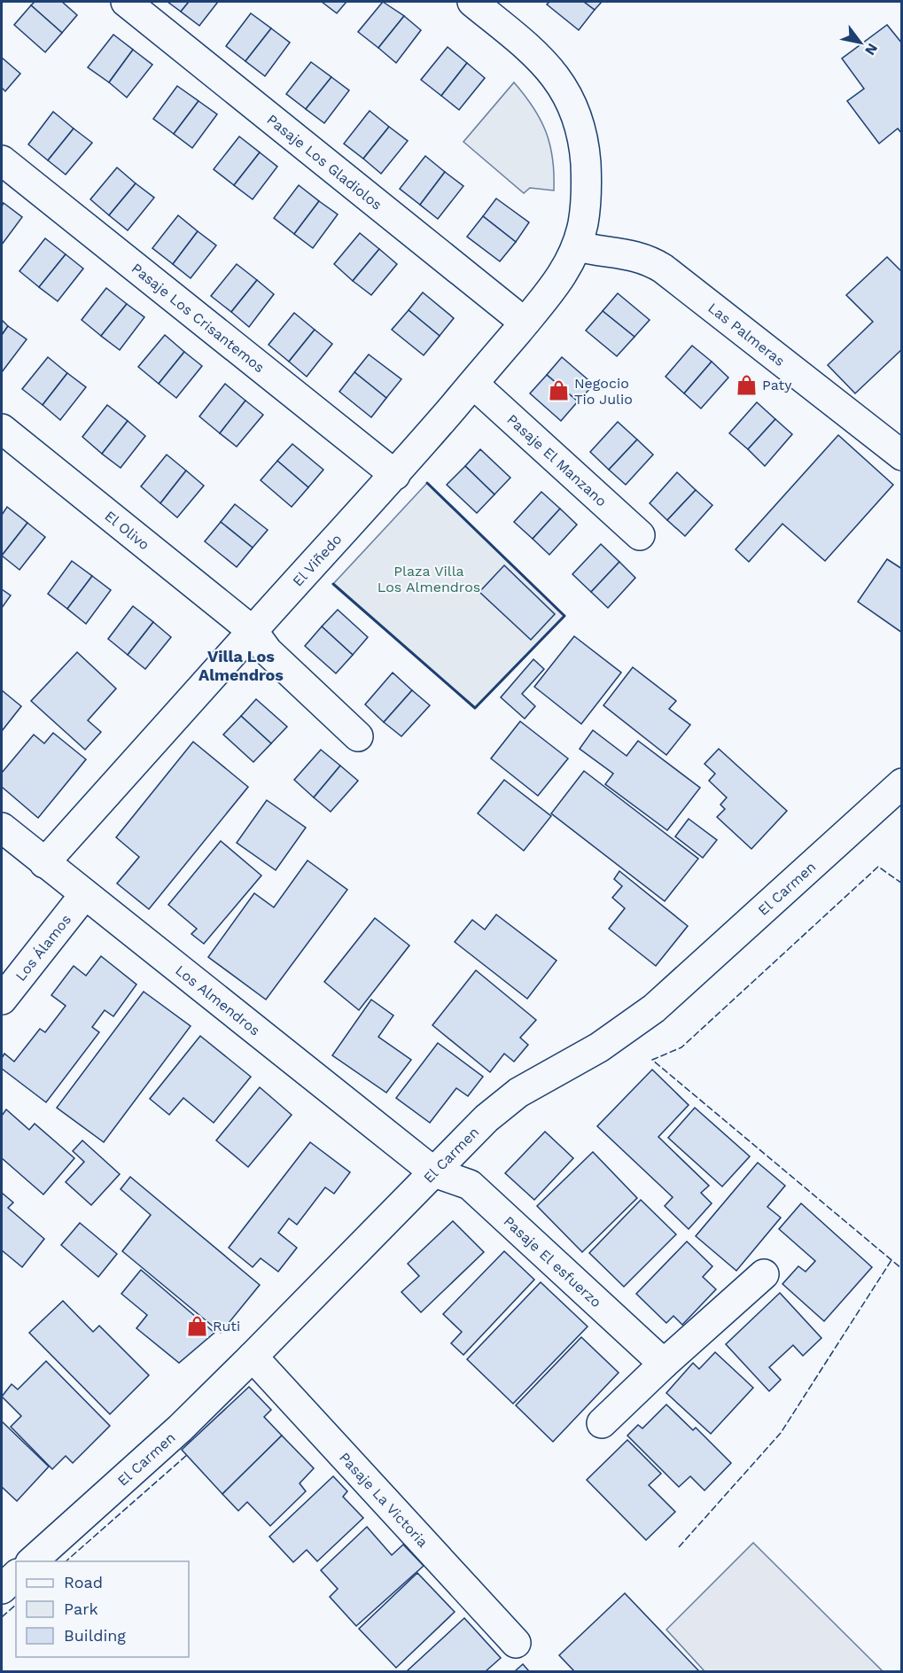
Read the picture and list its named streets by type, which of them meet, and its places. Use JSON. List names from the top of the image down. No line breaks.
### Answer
{"streets":{"street":["Pasaje Los Gladiolos","Pasaje Los Crisantemos","Las Palmeras","Pasaje El Manzano","El Olivo","El Viñedo","El Carmen","Los Álamos","Los Almendros","Pasaje El esfuerzo","Pasaje La Victoria"]},"crossings":[["Pasaje Los Gladiolos","El Viñedo"],["Pasaje Los Crisantemos","El Viñedo"],["Las Palmeras","El Viñedo"],["Pasaje El Manzano","El Viñedo"],["El Olivo","El Viñedo"],["El Viñedo","Los Almendros"],["El Carmen","Los Almendros"],["El Carmen","Pasaje El esfuerzo"],["El Carmen","Pasaje La Victoria"],["Los Álamos","Los Almendros"],["Los Almendros","Pasaje El esfuerzo"]],"districts":["Villa Los Almendros"],"parks":["Plaza Villa Los Almendros"],"places":{"shop":["Paty","Negocio Tio Julio","Ruti"]},"legend":["Road","Park","Building"],"north":"bottom right"}
